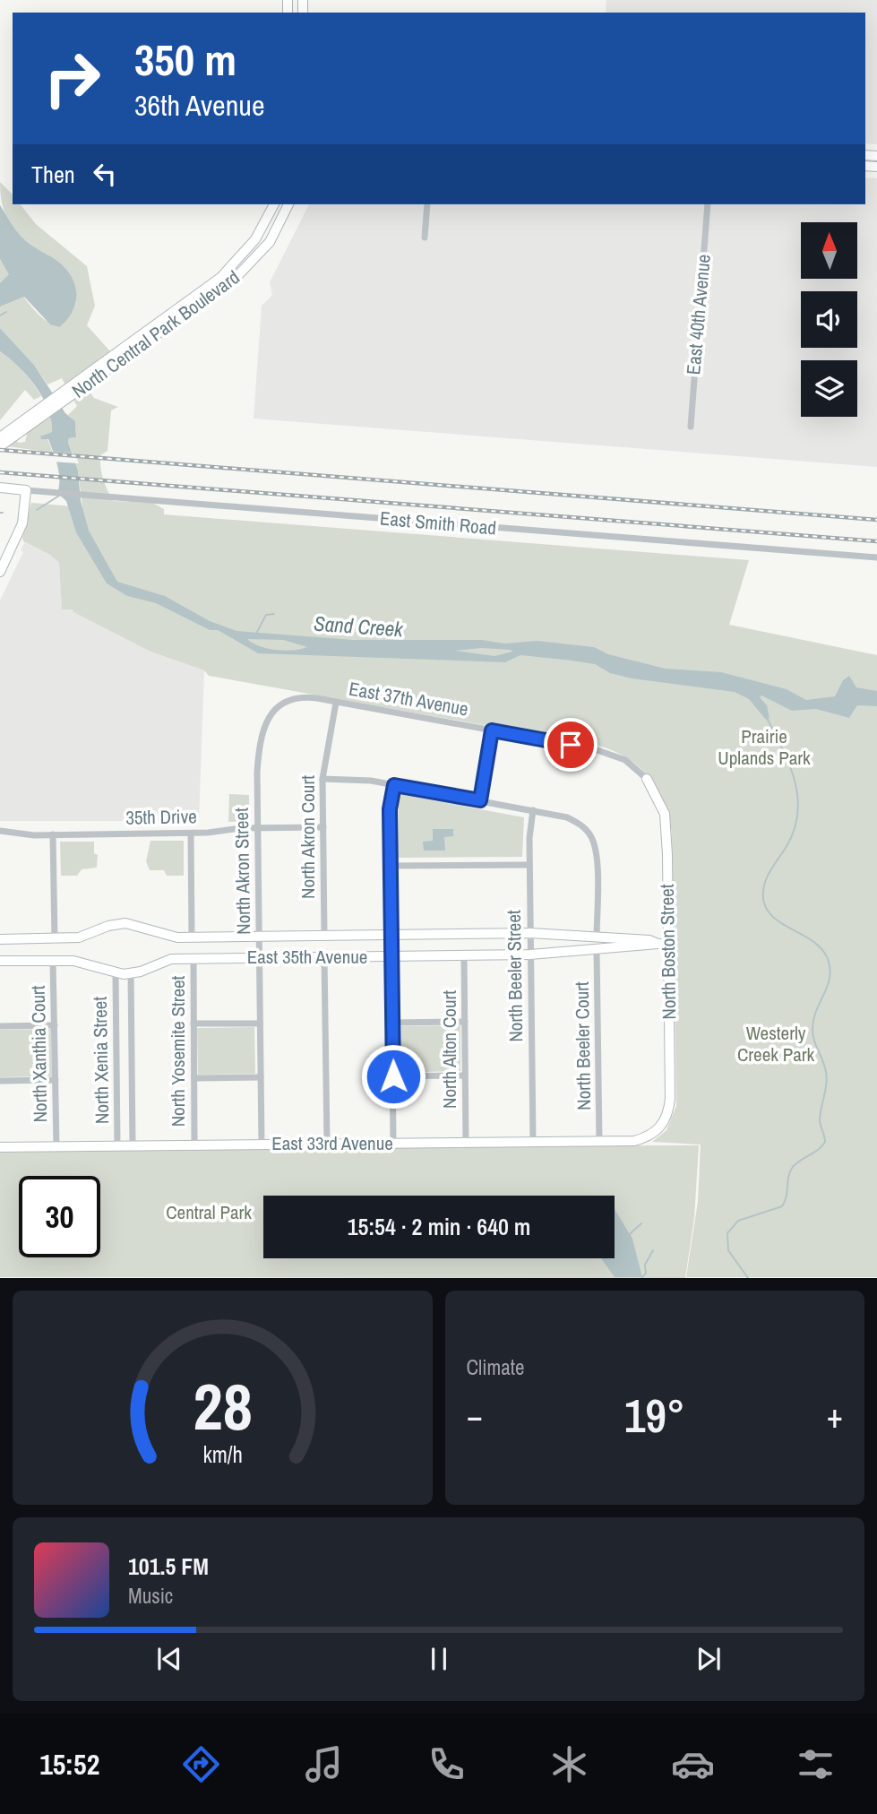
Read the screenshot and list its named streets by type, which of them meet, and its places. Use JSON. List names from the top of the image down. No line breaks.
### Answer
{"streets":{"street":["East 40th Avenue","North Central Park Boulevard","East Smith Road","East 37th Avenue","35th Drive","North Akron Court","North Akron Street","North Boston Street","East 35th Avenue","North Beeler Street","North Beeler Court","North Alton Court","North Yosemite Street","North Xanthia Court","North Xenia Street","East 33rd Avenue"]},"crossings":[["East 37th Avenue","North Akron Court"],["East 37th Avenue","North Akron Street"],["East 37th Avenue","North Boston Street"],["35th Drive","North Akron Court"],["35th Drive","North Akron Street"],["North Akron Court","East 35th Avenue"],["North Akron Street","East 35th Avenue"],["North Akron Street","East 33rd Avenue"],["North Boston Street","East 35th Avenue"],["North Boston Street","East 33rd Avenue"],["East 35th Avenue","North Beeler Street"],["East 35th Avenue","North Beeler Court"],["East 35th Avenue","North Alton Court"],["East 35th Avenue","North Yosemite Street"],["East 35th Avenue","North Xanthia Court"],["East 35th Avenue","North Xenia Street"],["North Beeler Street","East 33rd Avenue"],["North Beeler Court","East 33rd Avenue"],["North Alton Court","East 33rd Avenue"],["North Yosemite Street","East 33rd Avenue"],["North Xanthia Court","East 33rd Avenue"],["North Xenia Street","East 33rd Avenue"]],"water":["Sand Creek"],"parks":["Prairie Uplands Park","Westerly Creek Park","Central Park"],"north":"top","page":{"turn":["350 m","36th Avenue"],"then":"Then","limit":"30","trip":"15:54 · 2 min · 640 m","tile":"Climate","heat":["−","19°","+"],"song":["101.5 FM","Music"],"tabs":"15:52","gauge":["28","km/h"]}}
